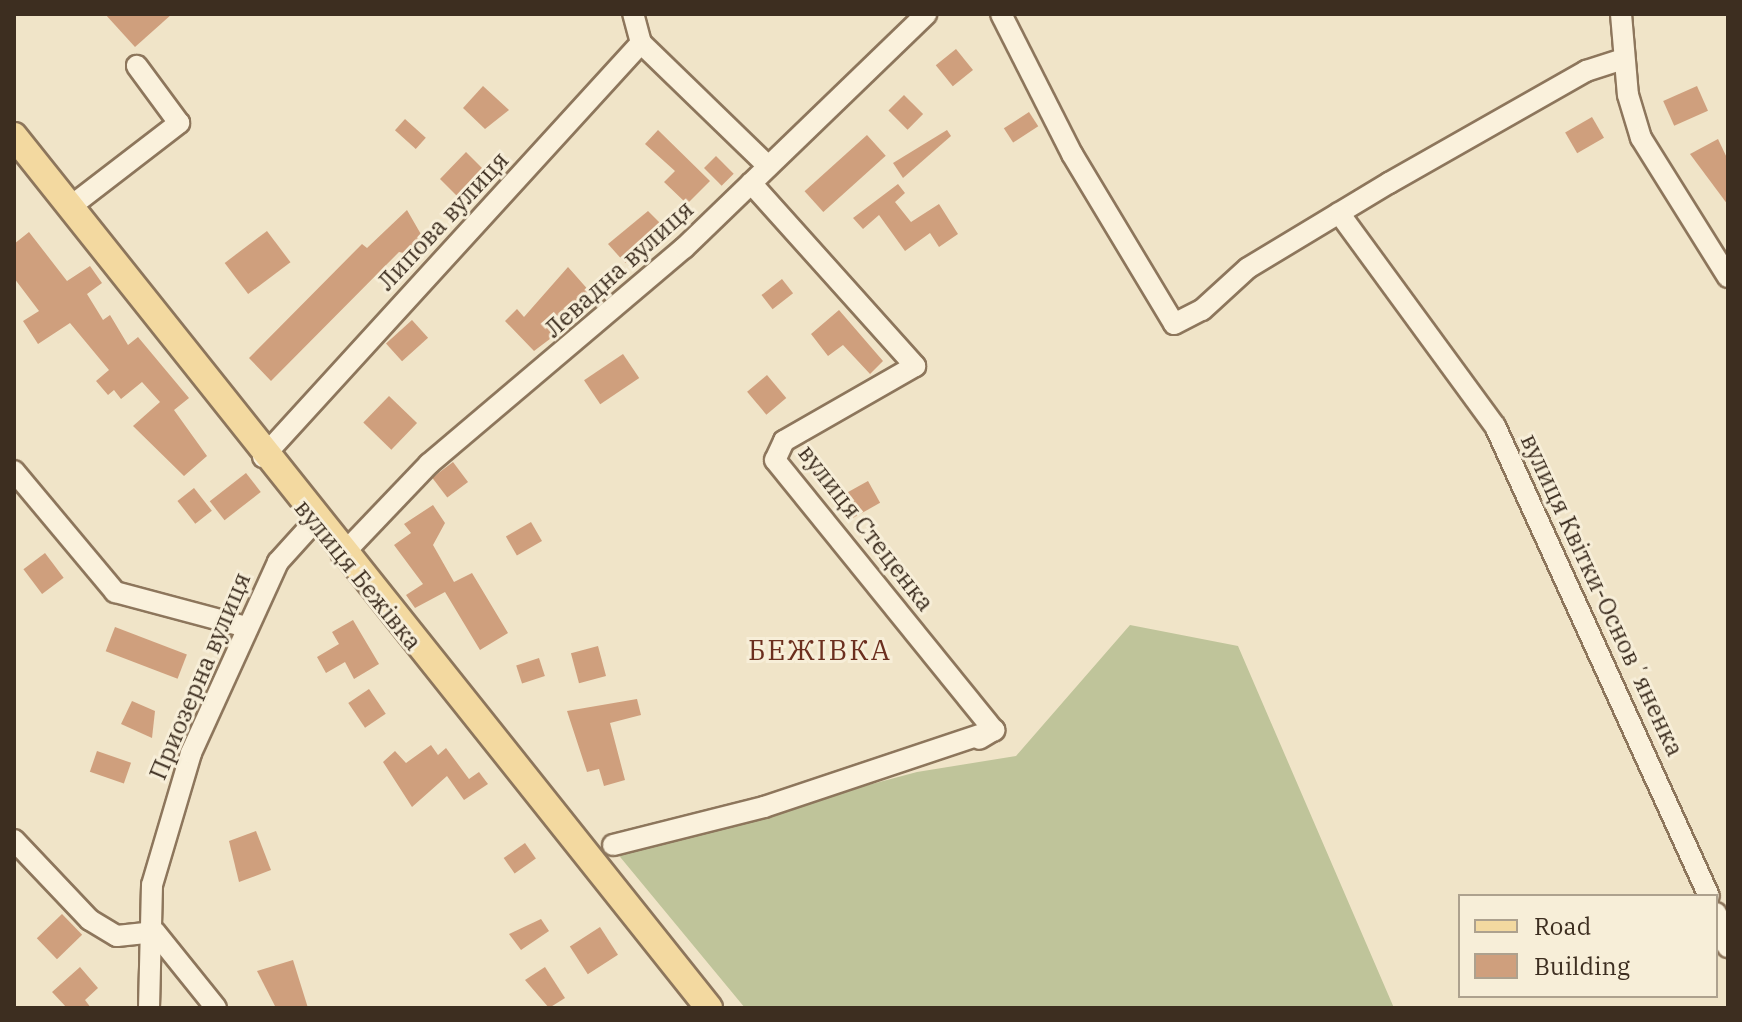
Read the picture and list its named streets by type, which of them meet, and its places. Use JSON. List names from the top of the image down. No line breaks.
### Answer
{"streets":{"main road":["вулиця Бежівка"],"street":["Липова вулиця","Левадна вулиця","вулиця Стеценка","вулиця Квітки-Основʼяненка","Приозерна вулиця"]},"crossings":[["Липова вулиця","вулиця Бежівка"],["Левадна вулиця","вулиця Стеценка"],["Левадна вулиця","вулиця Бежівка"],["вулиця Бежівка","Приозерна вулиця"]],"districts":["БЕЖІВКА"],"legend":["Road","Building"]}
